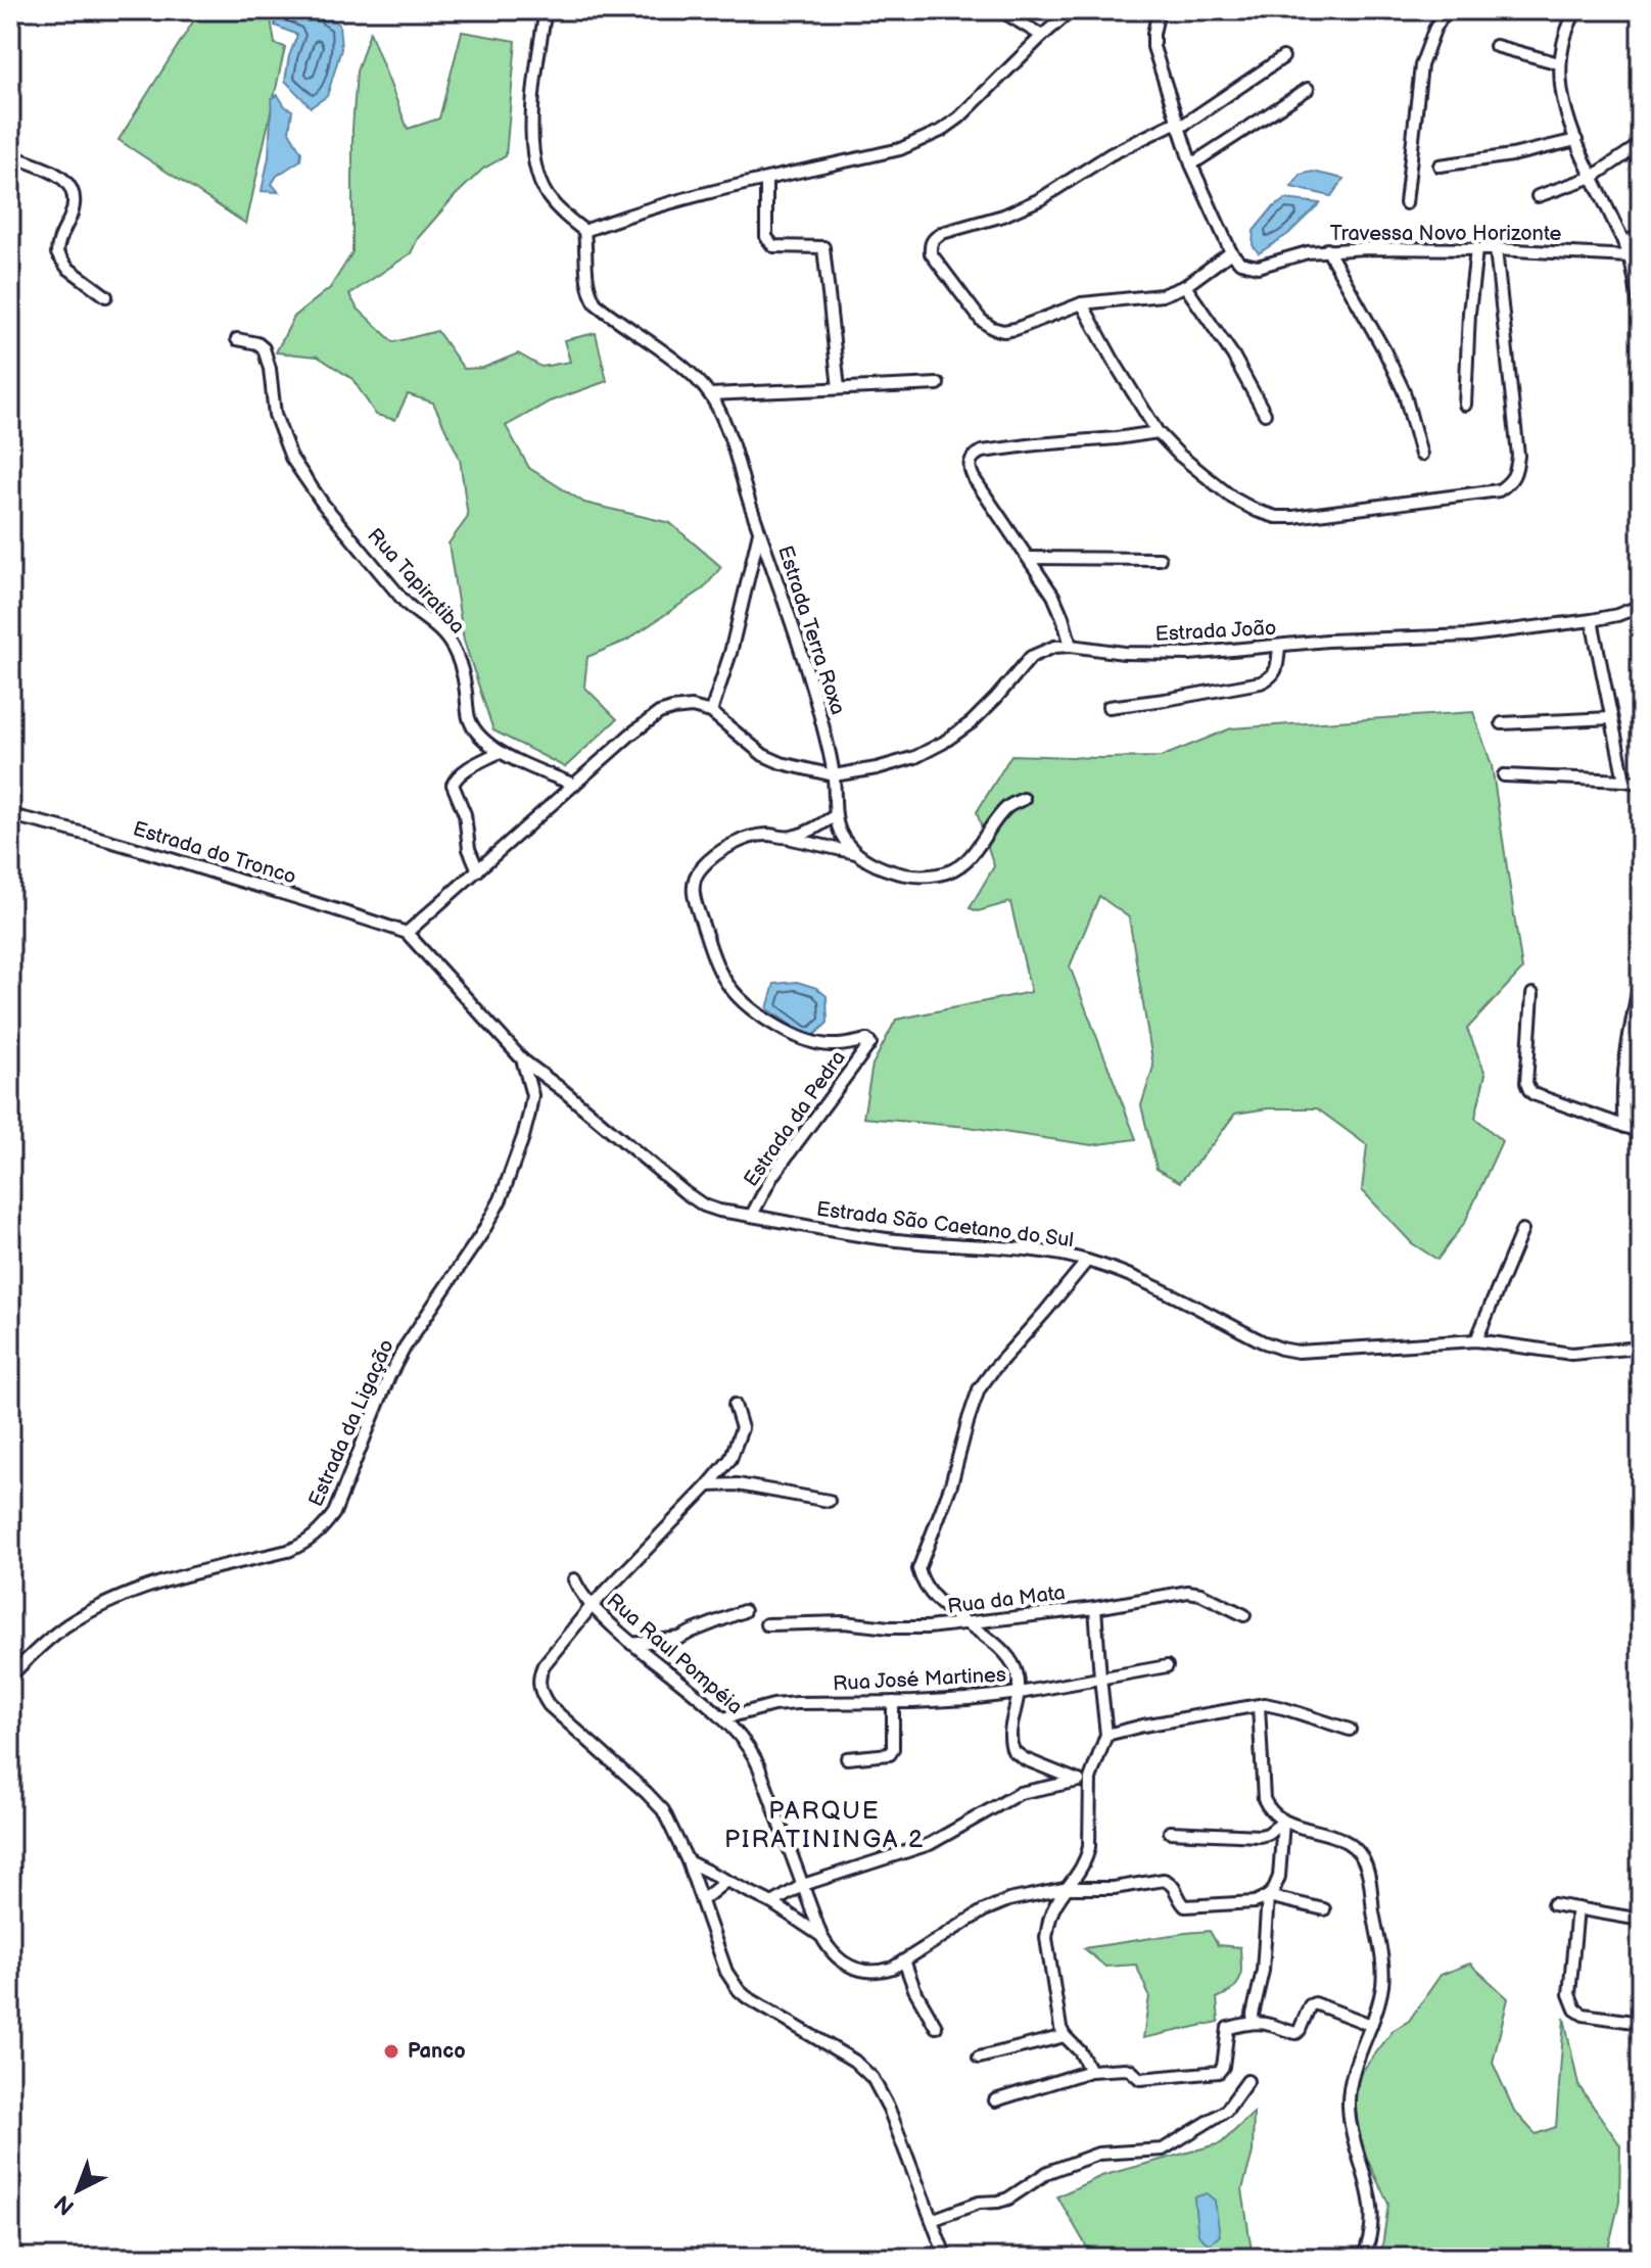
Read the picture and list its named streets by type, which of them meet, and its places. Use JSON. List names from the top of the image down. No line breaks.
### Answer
{"streets":{"street":["Travessa Novo Horizonte","Rua Tapiratiba","Estrada Terra Roxa","Estrada João","Estrada do Tronco","Estrada da Pedra","Estrada São Caetano do Sul","Estrada da Ligação","Rua da Mata","Rua Raul Pompéia","Rua José Martines"]},"crossings":[["Estrada Terra Roxa","Estrada João"],["Estrada Terra Roxa","Estrada da Pedra"],["Estrada da Pedra","Estrada São Caetano do Sul"],["Estrada São Caetano do Sul","Estrada da Ligação"],["Rua Raul Pompéia","Rua José Martines"]],"districts":["PARQUE PIRATININGA 2"],"places":["Panco"],"north":"bottom left"}
